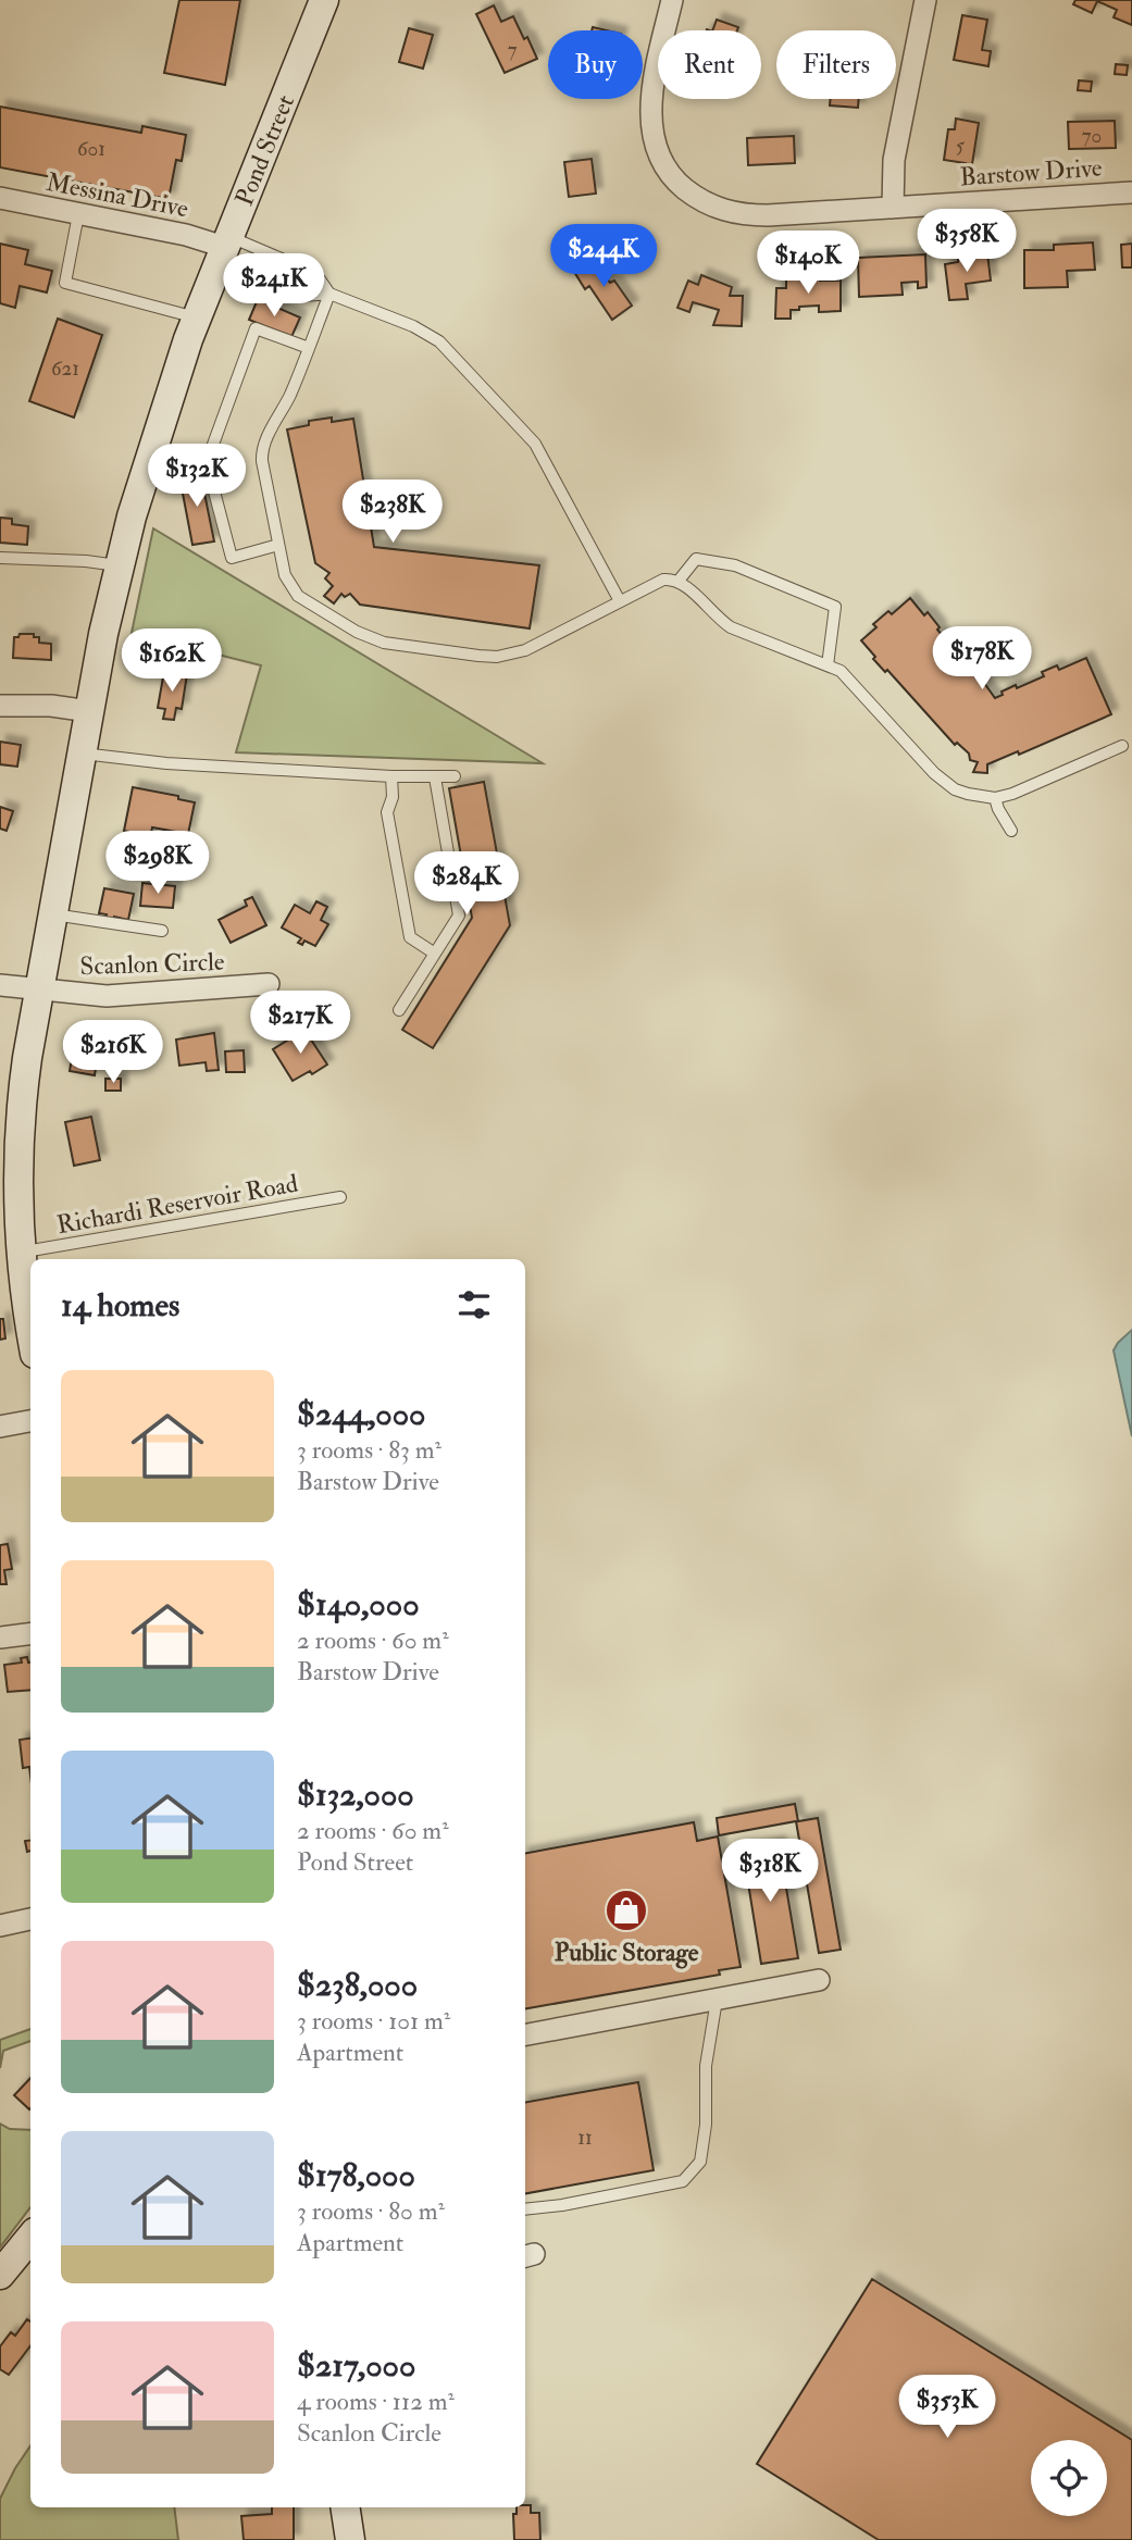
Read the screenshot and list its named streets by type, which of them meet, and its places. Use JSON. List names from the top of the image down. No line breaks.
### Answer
{"streets":{"main road":["Pond Street"],"street":["Barstow Drive","Messina Drive","Scanlon Circle"],"lane":["Richardi Reservoir Road"]},"crossings":[["Pond Street","Messina Drive"],["Pond Street","Scanlon Circle"],["Pond Street","Richardi Reservoir Road"]],"places":{"shop":["Public Storage"]},"house_numbers":["7","70","5","601","621","11"],"page":{"chip":["Buy","Rent","Filters"],"price":["$358K","$244K","$140K","$241K","$132K","$238K","$178K","$162K","$298K","$284K","$217K","$216K","$318K","$353K"],"heading":"14 homes","list":[{"name":"$244,000","note":"3 rooms · 83 m² · Barstow Drive"},{"name":"$140,000","note":"2 rooms · 60 m² · Barstow Drive"},{"name":"$132,000","note":"2 rooms · 60 m² · Pond Street"},{"name":"$238,000","note":"3 rooms · 101 m² · Apartment"},{"name":"$178,000","note":"3 rooms · 80 m² · Apartment"},{"name":"$217,000","note":"4 rooms · 112 m² · Scanlon Circle"}]}}
